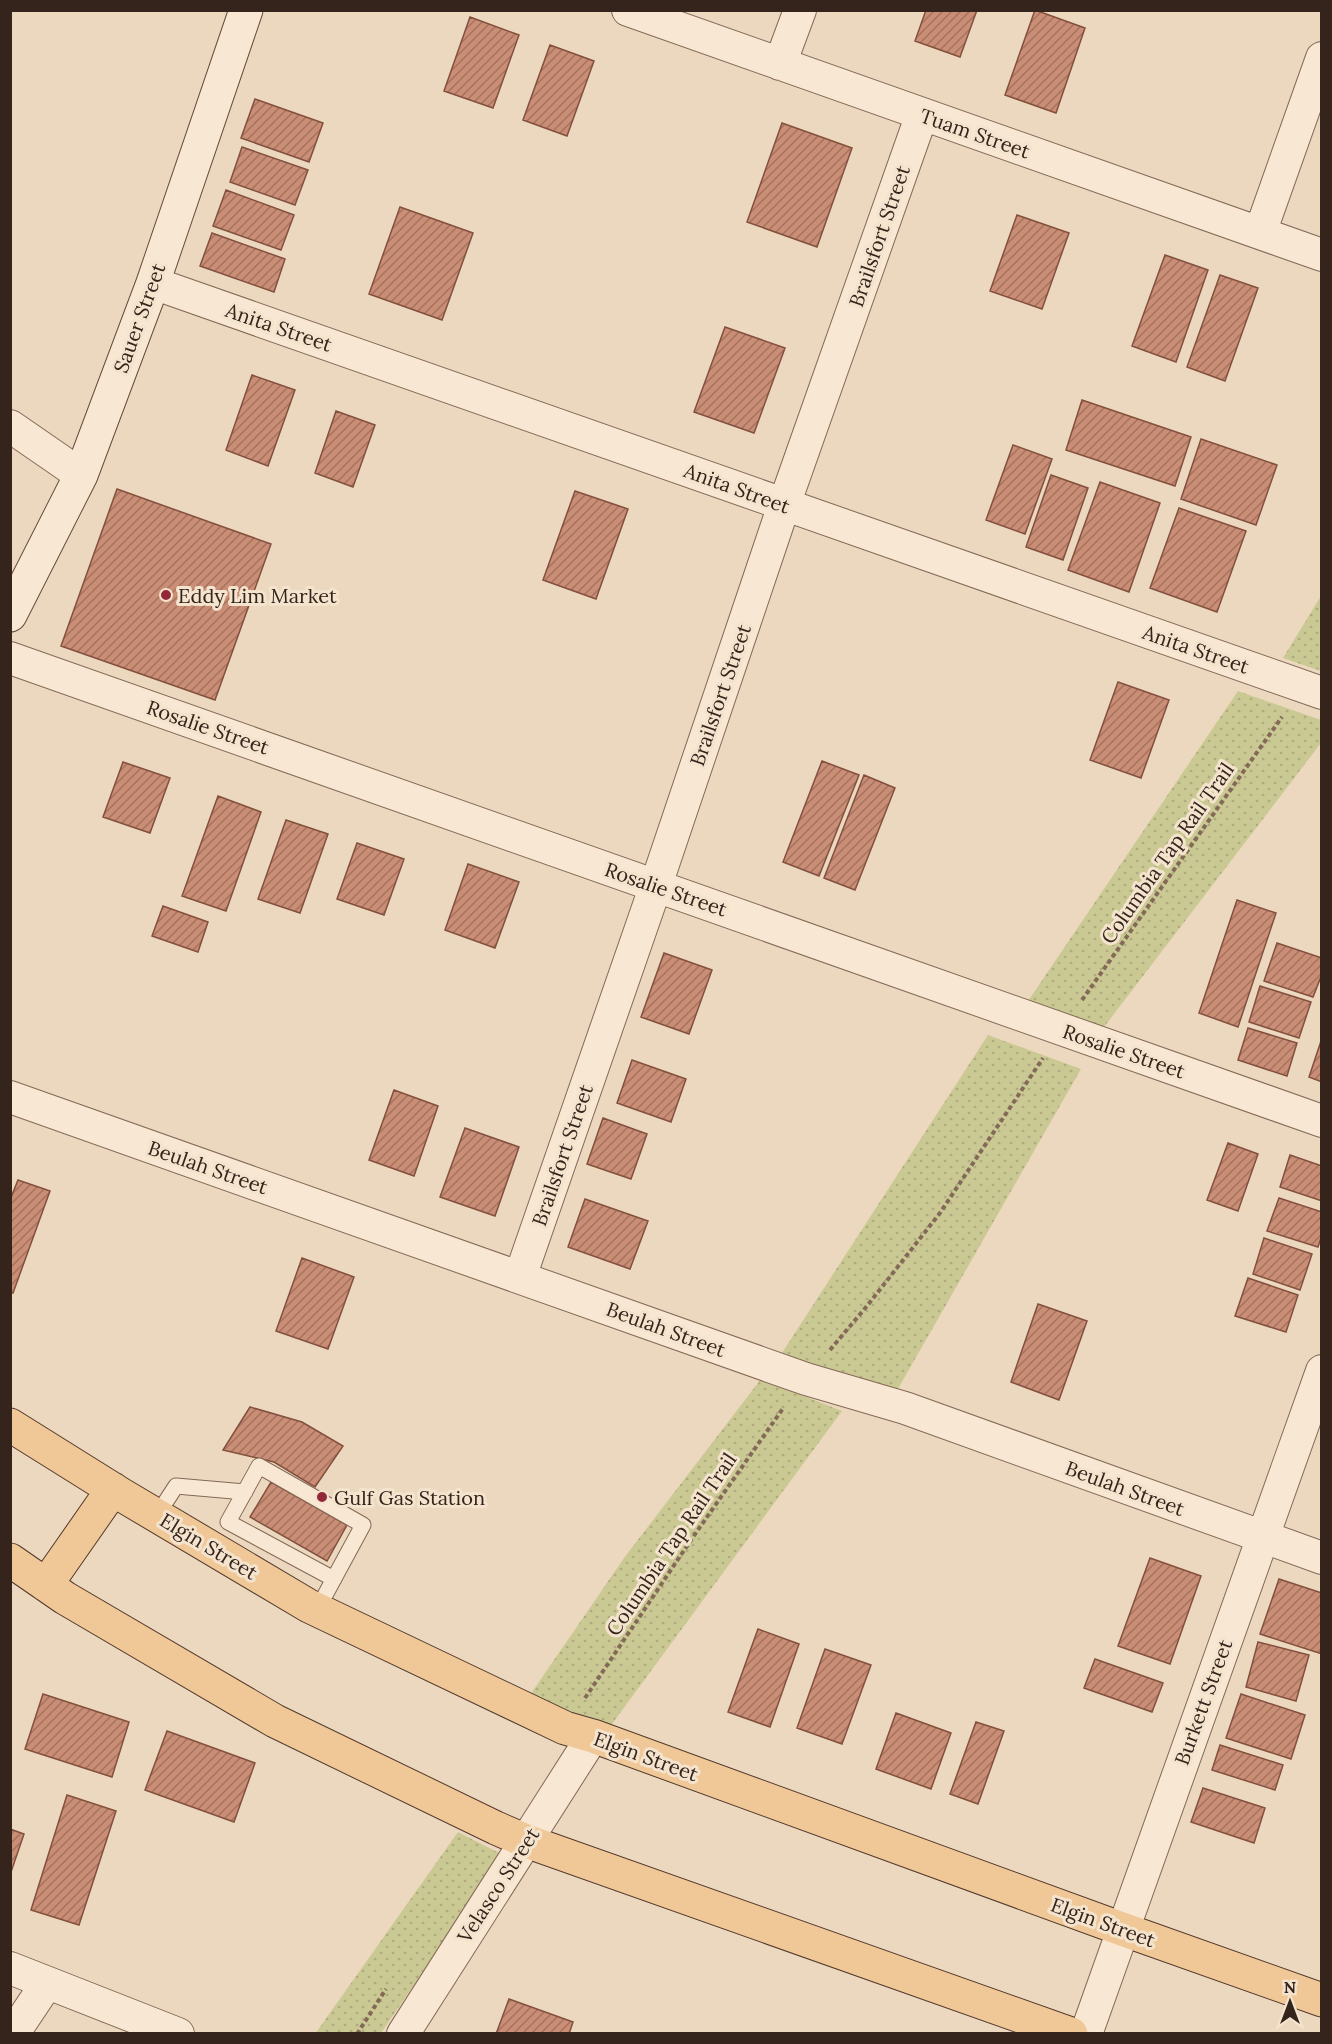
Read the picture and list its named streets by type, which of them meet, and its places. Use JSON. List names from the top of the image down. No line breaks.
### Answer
{"streets":{"main road":["Elgin Street"],"street":["Tuam Street","Brailsfort Street","Sauer Street","Anita Street","Rosalie Street","Beulah Street","Burkett Street","Velasco Street"],"path":["Columbia Tap Rail Trail"]},"crossings":[["Tuam Street","Brailsfort Street"],["Brailsfort Street","Anita Street"],["Brailsfort Street","Rosalie Street"],["Brailsfort Street","Beulah Street"],["Sauer Street","Anita Street"],["Beulah Street","Burkett Street"],["Elgin Street","Burkett Street"],["Elgin Street","Velasco Street"]],"places":["Eddy Lim Market","Gulf Gas Station"],"north":"top"}
